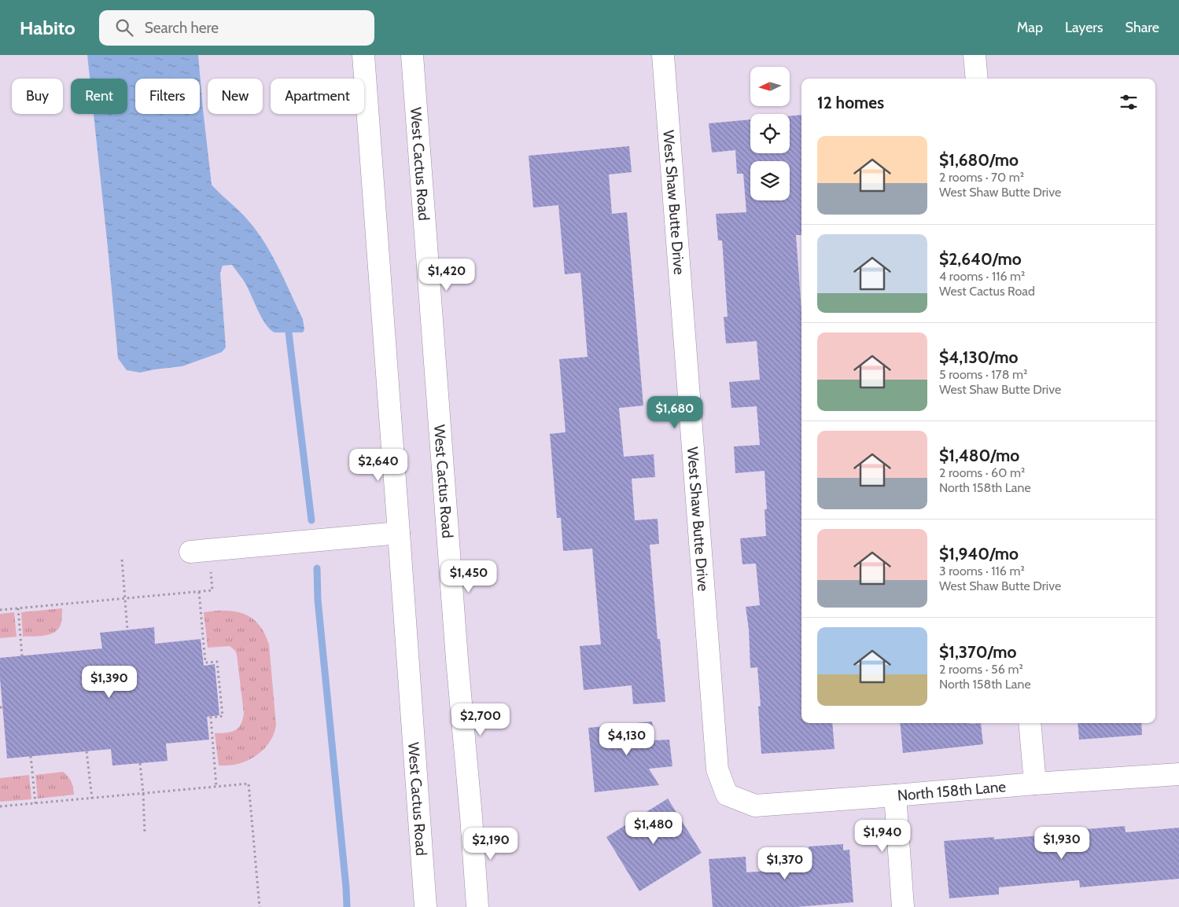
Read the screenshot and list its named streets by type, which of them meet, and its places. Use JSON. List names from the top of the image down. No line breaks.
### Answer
{"streets":{"main road":["West Cactus Road","West Shaw Butte Drive","North 158th Lane"]},"crossings":[["West Shaw Butte Drive","North 158th Lane"]],"north":"left","page":{"header":"Habito","search":"Search here","nav":["Map","Layers","Share"],"chip":["Buy","Rent","Filters","New","Apartment"],"heading":"12 homes","list":[{"name":"$1,680/mo","note":"2 rooms · 70 m² · West Shaw Butte Drive"},{"name":"$2,640/mo","note":"4 rooms · 116 m² · West Cactus Road"},{"name":"$4,130/mo","note":"5 rooms · 178 m² · West Shaw Butte Drive"},{"name":"$1,480/mo","note":"2 rooms · 60 m² · North 158th Lane"},{"name":"$1,940/mo","note":"3 rooms · 116 m² · West Shaw Butte Drive"},{"name":"$1,370/mo","note":"2 rooms · 56 m² · North 158th Lane"}],"price":["$1,420","$1,680","$2,640","$1,450","$1,390","$2,700","$4,130","$1,480","$1,940","$1,930","$2,190","$1,370"]}}
